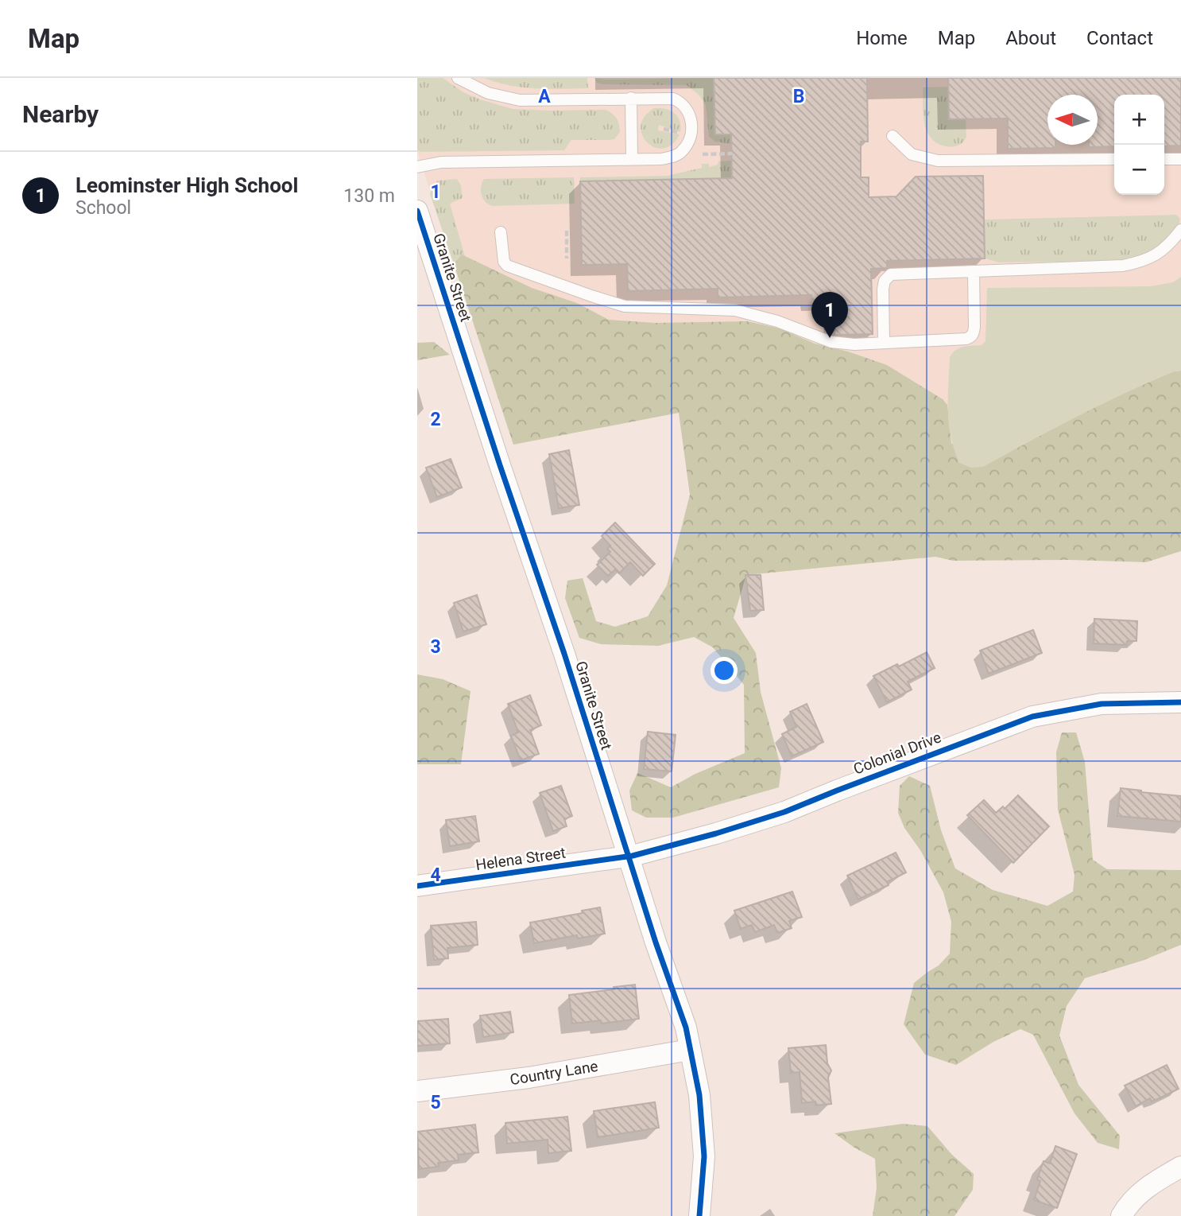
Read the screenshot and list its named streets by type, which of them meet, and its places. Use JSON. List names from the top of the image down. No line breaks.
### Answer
{"streets":{"street":["Granite Street","Colonial Drive","Helena Street","Country Lane"]},"crossings":[["Granite Street","Colonial Drive"],["Granite Street","Helena Street"],["Granite Street","Country Lane"],["Colonial Drive","Helena Street"]],"north":"left","page":{"header":"Map","nav":["Home","Map","About","Contact"],"heading":"Nearby","map_buttons":["+","−"],"list":[{"mark":"1","name":"Leominster High School","note":"School","value":"130 m"}],"pins":"1"},"grid":{"columns":["A","B"],"rows":["1","2","3","4","5"]}}
